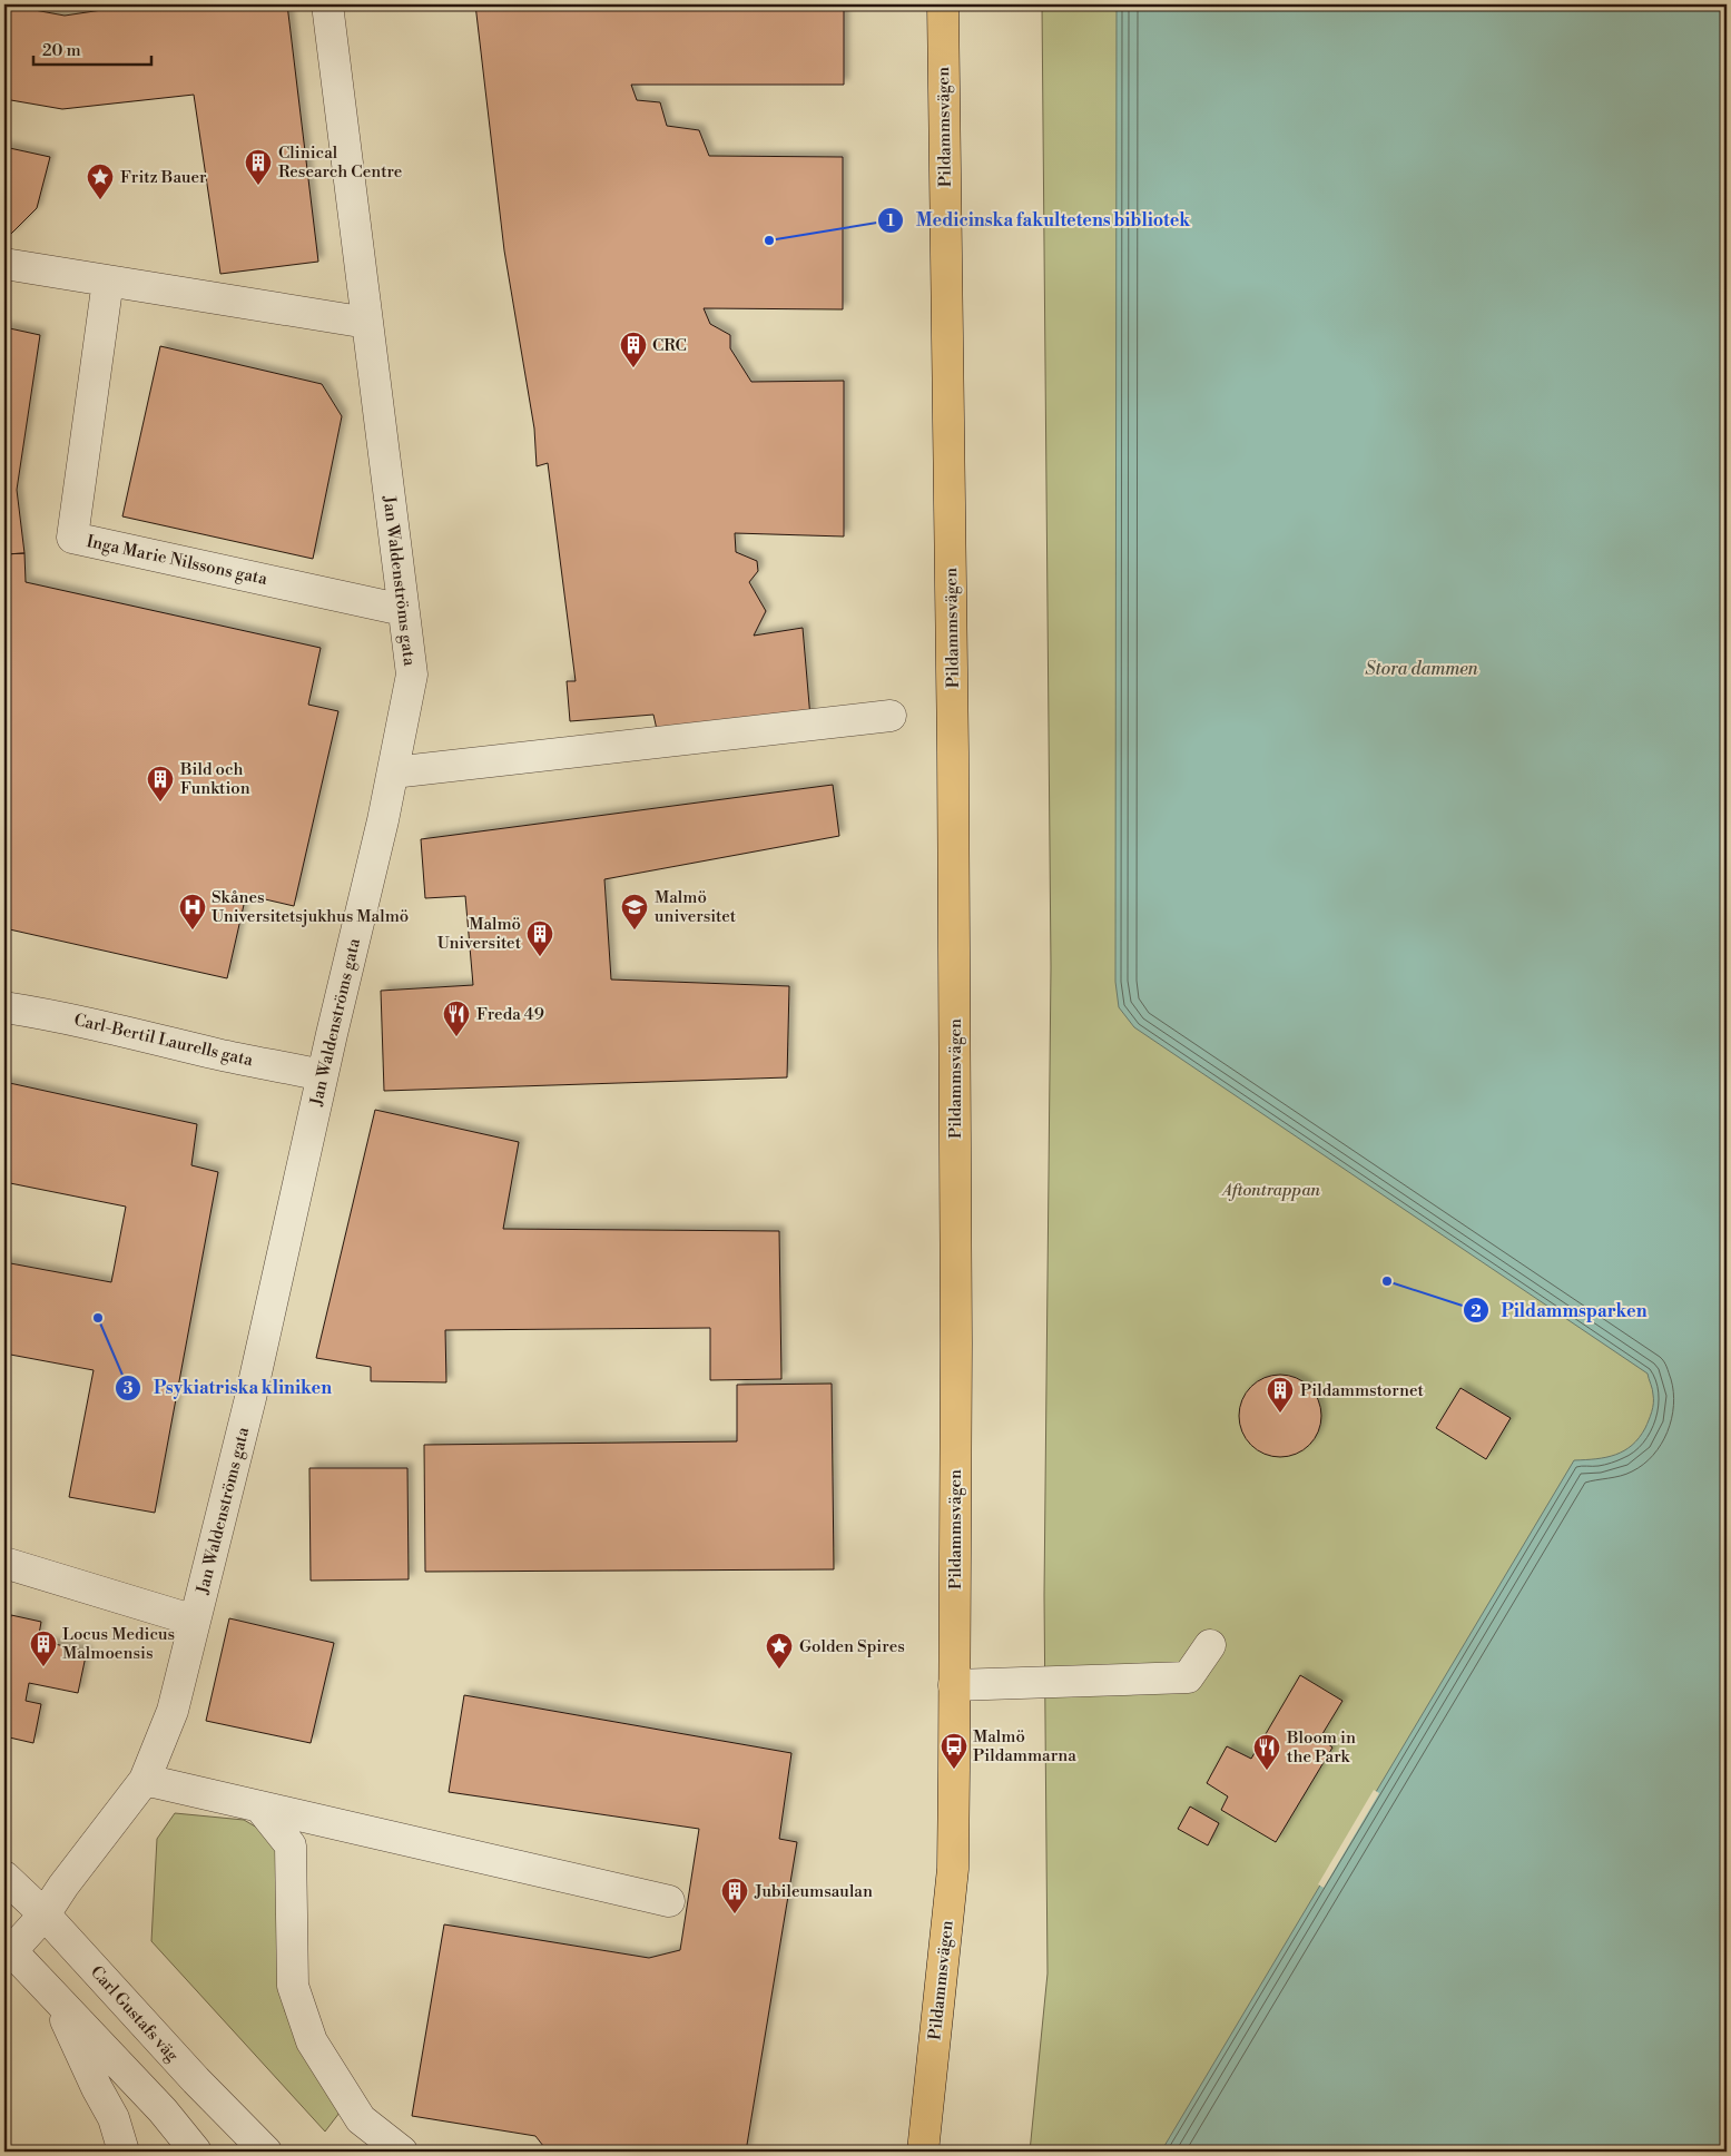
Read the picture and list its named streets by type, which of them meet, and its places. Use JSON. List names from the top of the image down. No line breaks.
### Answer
{"streets":{"main road":["Pildammsvägen"],"street":["Inga Marie Nilssons gata","Jan Waldenströms gata","Carl-Bertil Laurells gata","Carl Gustafs väg"]},"crossings":[["Inga Marie Nilssons gata","Jan Waldenströms gata"],["Jan Waldenströms gata","Carl-Bertil Laurells gata"],["Jan Waldenströms gata","Carl Gustafs väg"]],"water":["Stora dammen"],"parks":["Aftontrappan"],"places":{"building":["Clinical Research Centre","CRC","Bild och Funktion","Malmö Universitet","Pildammstornet","Locus Medicus Malmoensis","Jubileumsaulan"],"place":["Fritz Bauer","Golden Spires"],"other":["Medicinska fakultetens bibliotek","Pildammsparken","Psykiatriska kliniken"],"hospital":["Skånes Universitetsjukhus Malmö"],"school or university":["Malmö universitet"],"restaurant":["Freda 49","Bloom in the Park"],"bus stop":["Malmö Pildammarna"]},"scale_bar":"20 m"}
